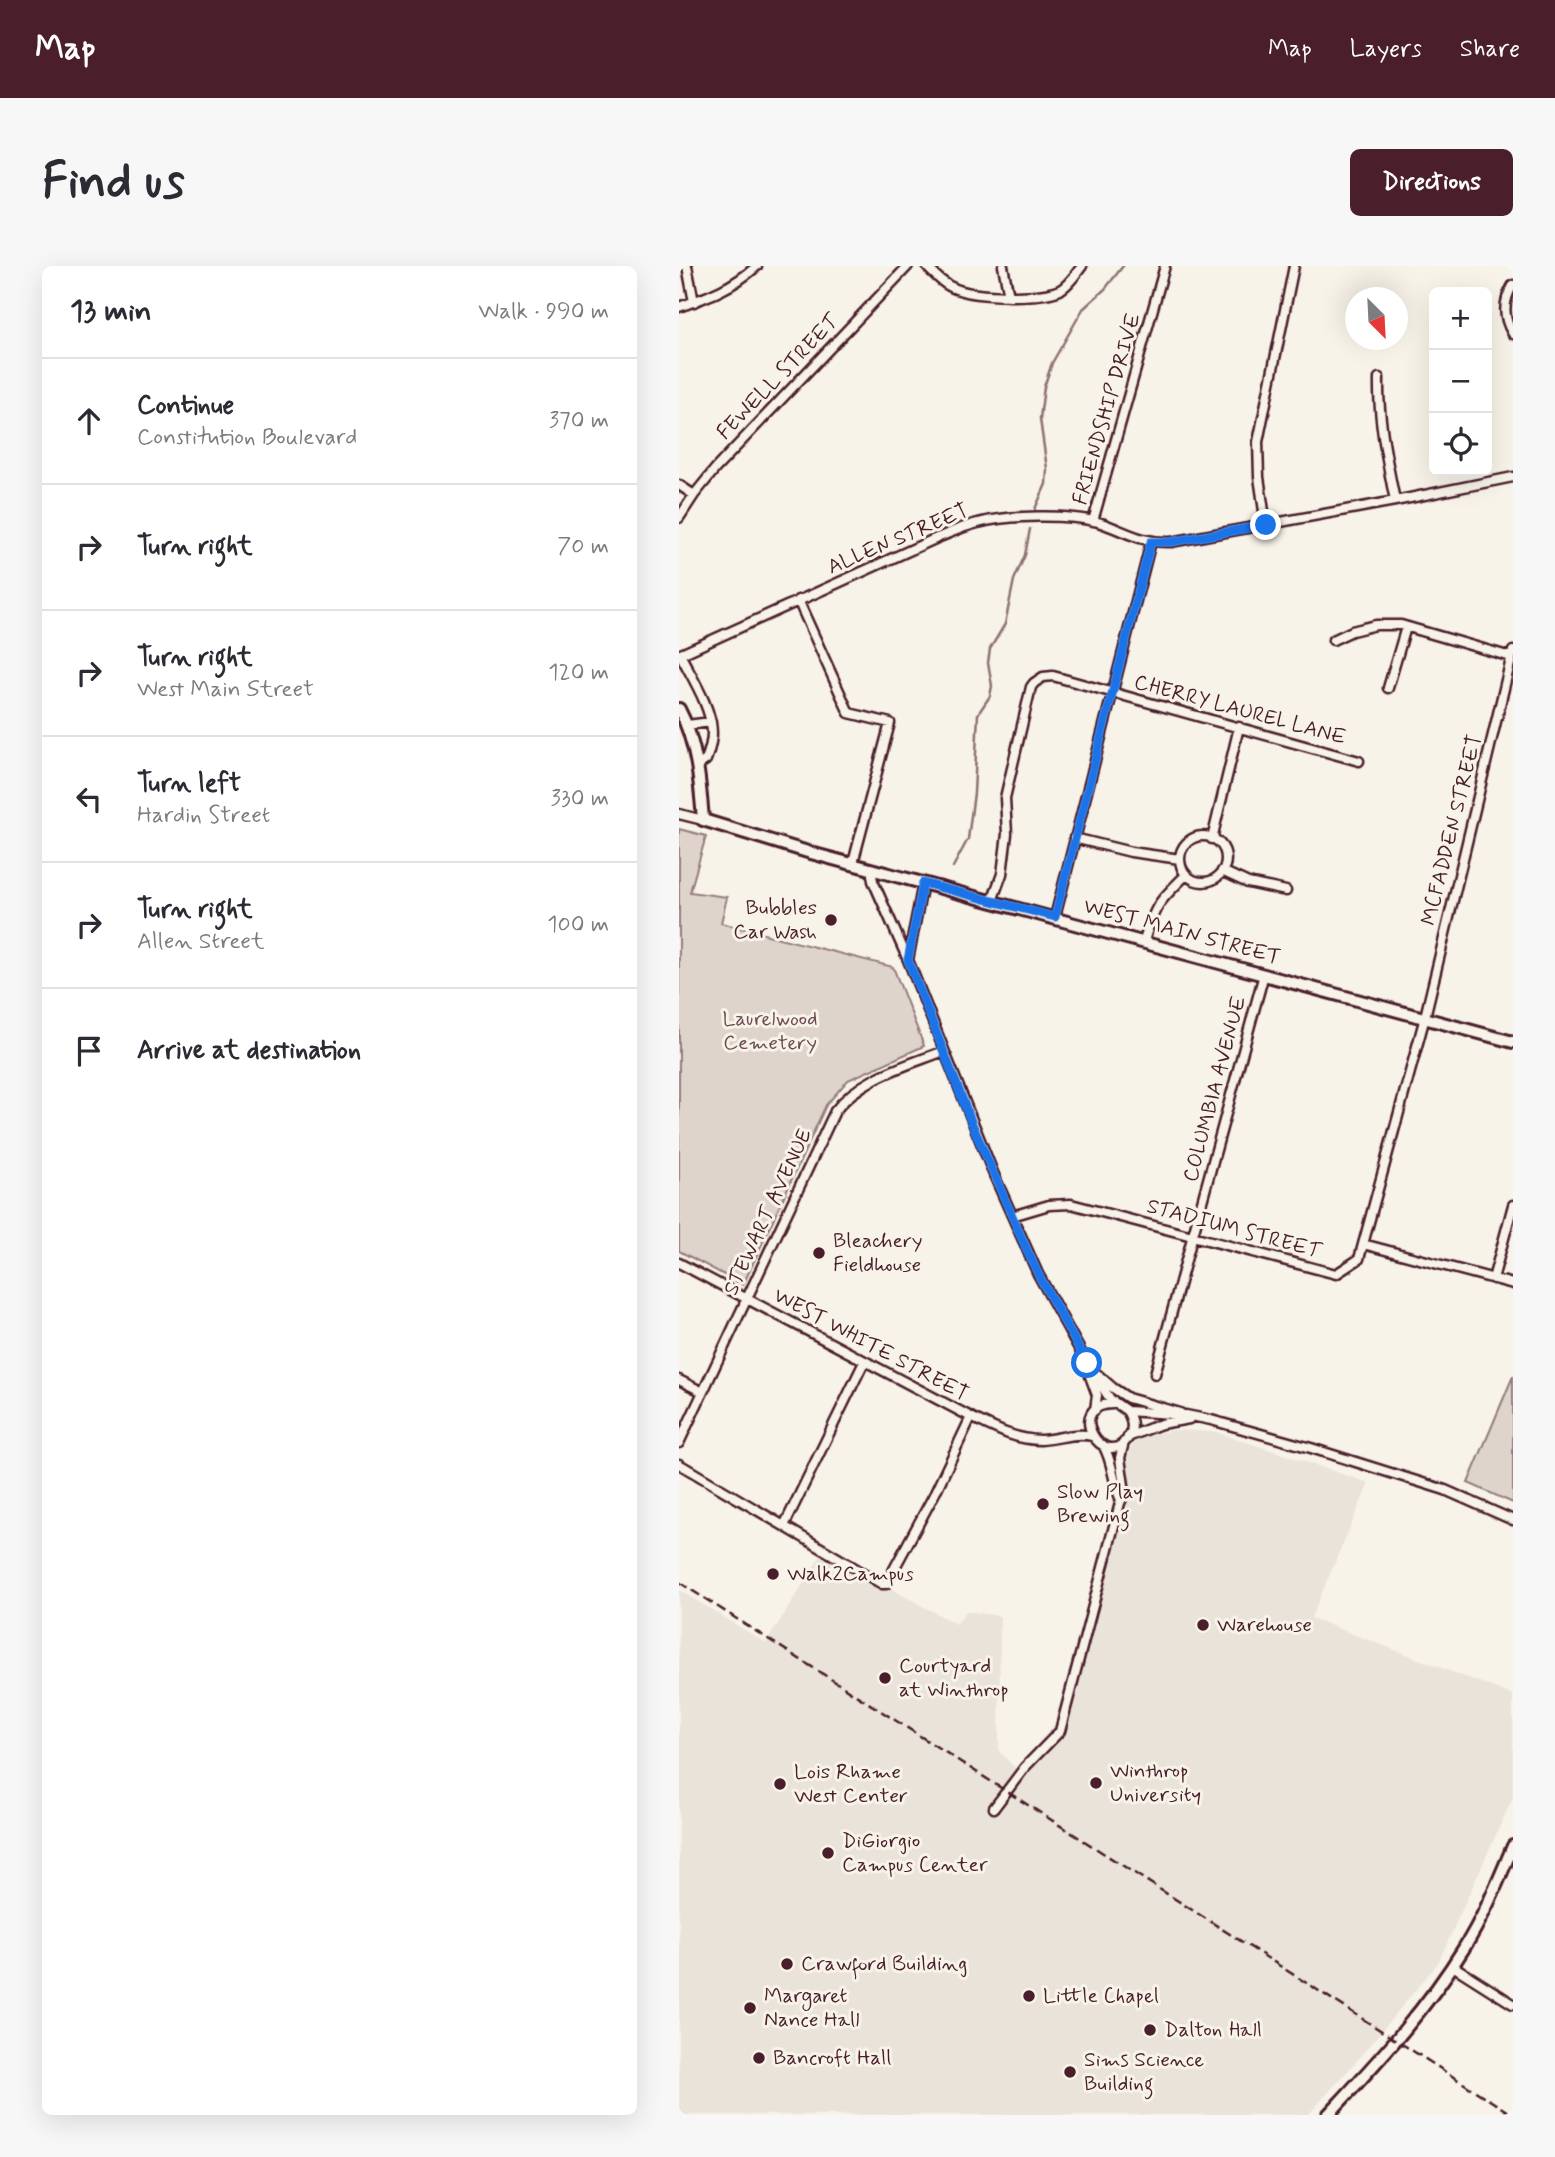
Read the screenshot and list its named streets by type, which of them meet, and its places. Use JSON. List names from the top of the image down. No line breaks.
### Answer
{"streets":{"main road":["WEST MAIN STREET"],"street":["FEWELL STREET","FRIENDSHIP DRIVE","ALLEN STREET","CHERRY LAUREL LANE","MCFADDEN STREET","COLUMBIA AVENUE","STEWART AVENUE","STADIUM STREET","WEST WHITE STREET"]},"crossings":[["FRIENDSHIP DRIVE","ALLEN STREET"],["CHERRY LAUREL LANE","WEST MAIN STREET"],["MCFADDEN STREET","WEST MAIN STREET"],["MCFADDEN STREET","STADIUM STREET"],["WEST MAIN STREET","COLUMBIA AVENUE"],["COLUMBIA AVENUE","STADIUM STREET"],["STEWART AVENUE","WEST WHITE STREET"]],"parks":["Laurelwood Cemetery"],"places":["Bubbles Car Wash","Bleachery Fieldhouse","Slow Play Brewing","Walk2Campus","Warehouse","Courtyard at Winthrop","Winthrop University","Lois Rhame West Center","DiGiorgio Campus Center","Crawford Building","Little Chapel","Margaret Nance Hall","Dalton Hall","Bancroft Hall","Sims Science Building"],"north":"bottom right","page":{"header":"Map","nav":["Map","Layers","Share"],"buttons":"Directions","title":"Find us","heading":["13 min","Walk · 990 m"],"map_buttons":["+","−"],"list":[["Continue","Constitution Boulevard","370 m"],["Turn right","70 m"],["Turn right","West Main Street","120 m"],["Turn left","Hardin Street","330 m"],["Turn right","Allen Street","100 m"],"Arrive at destination"]}}
